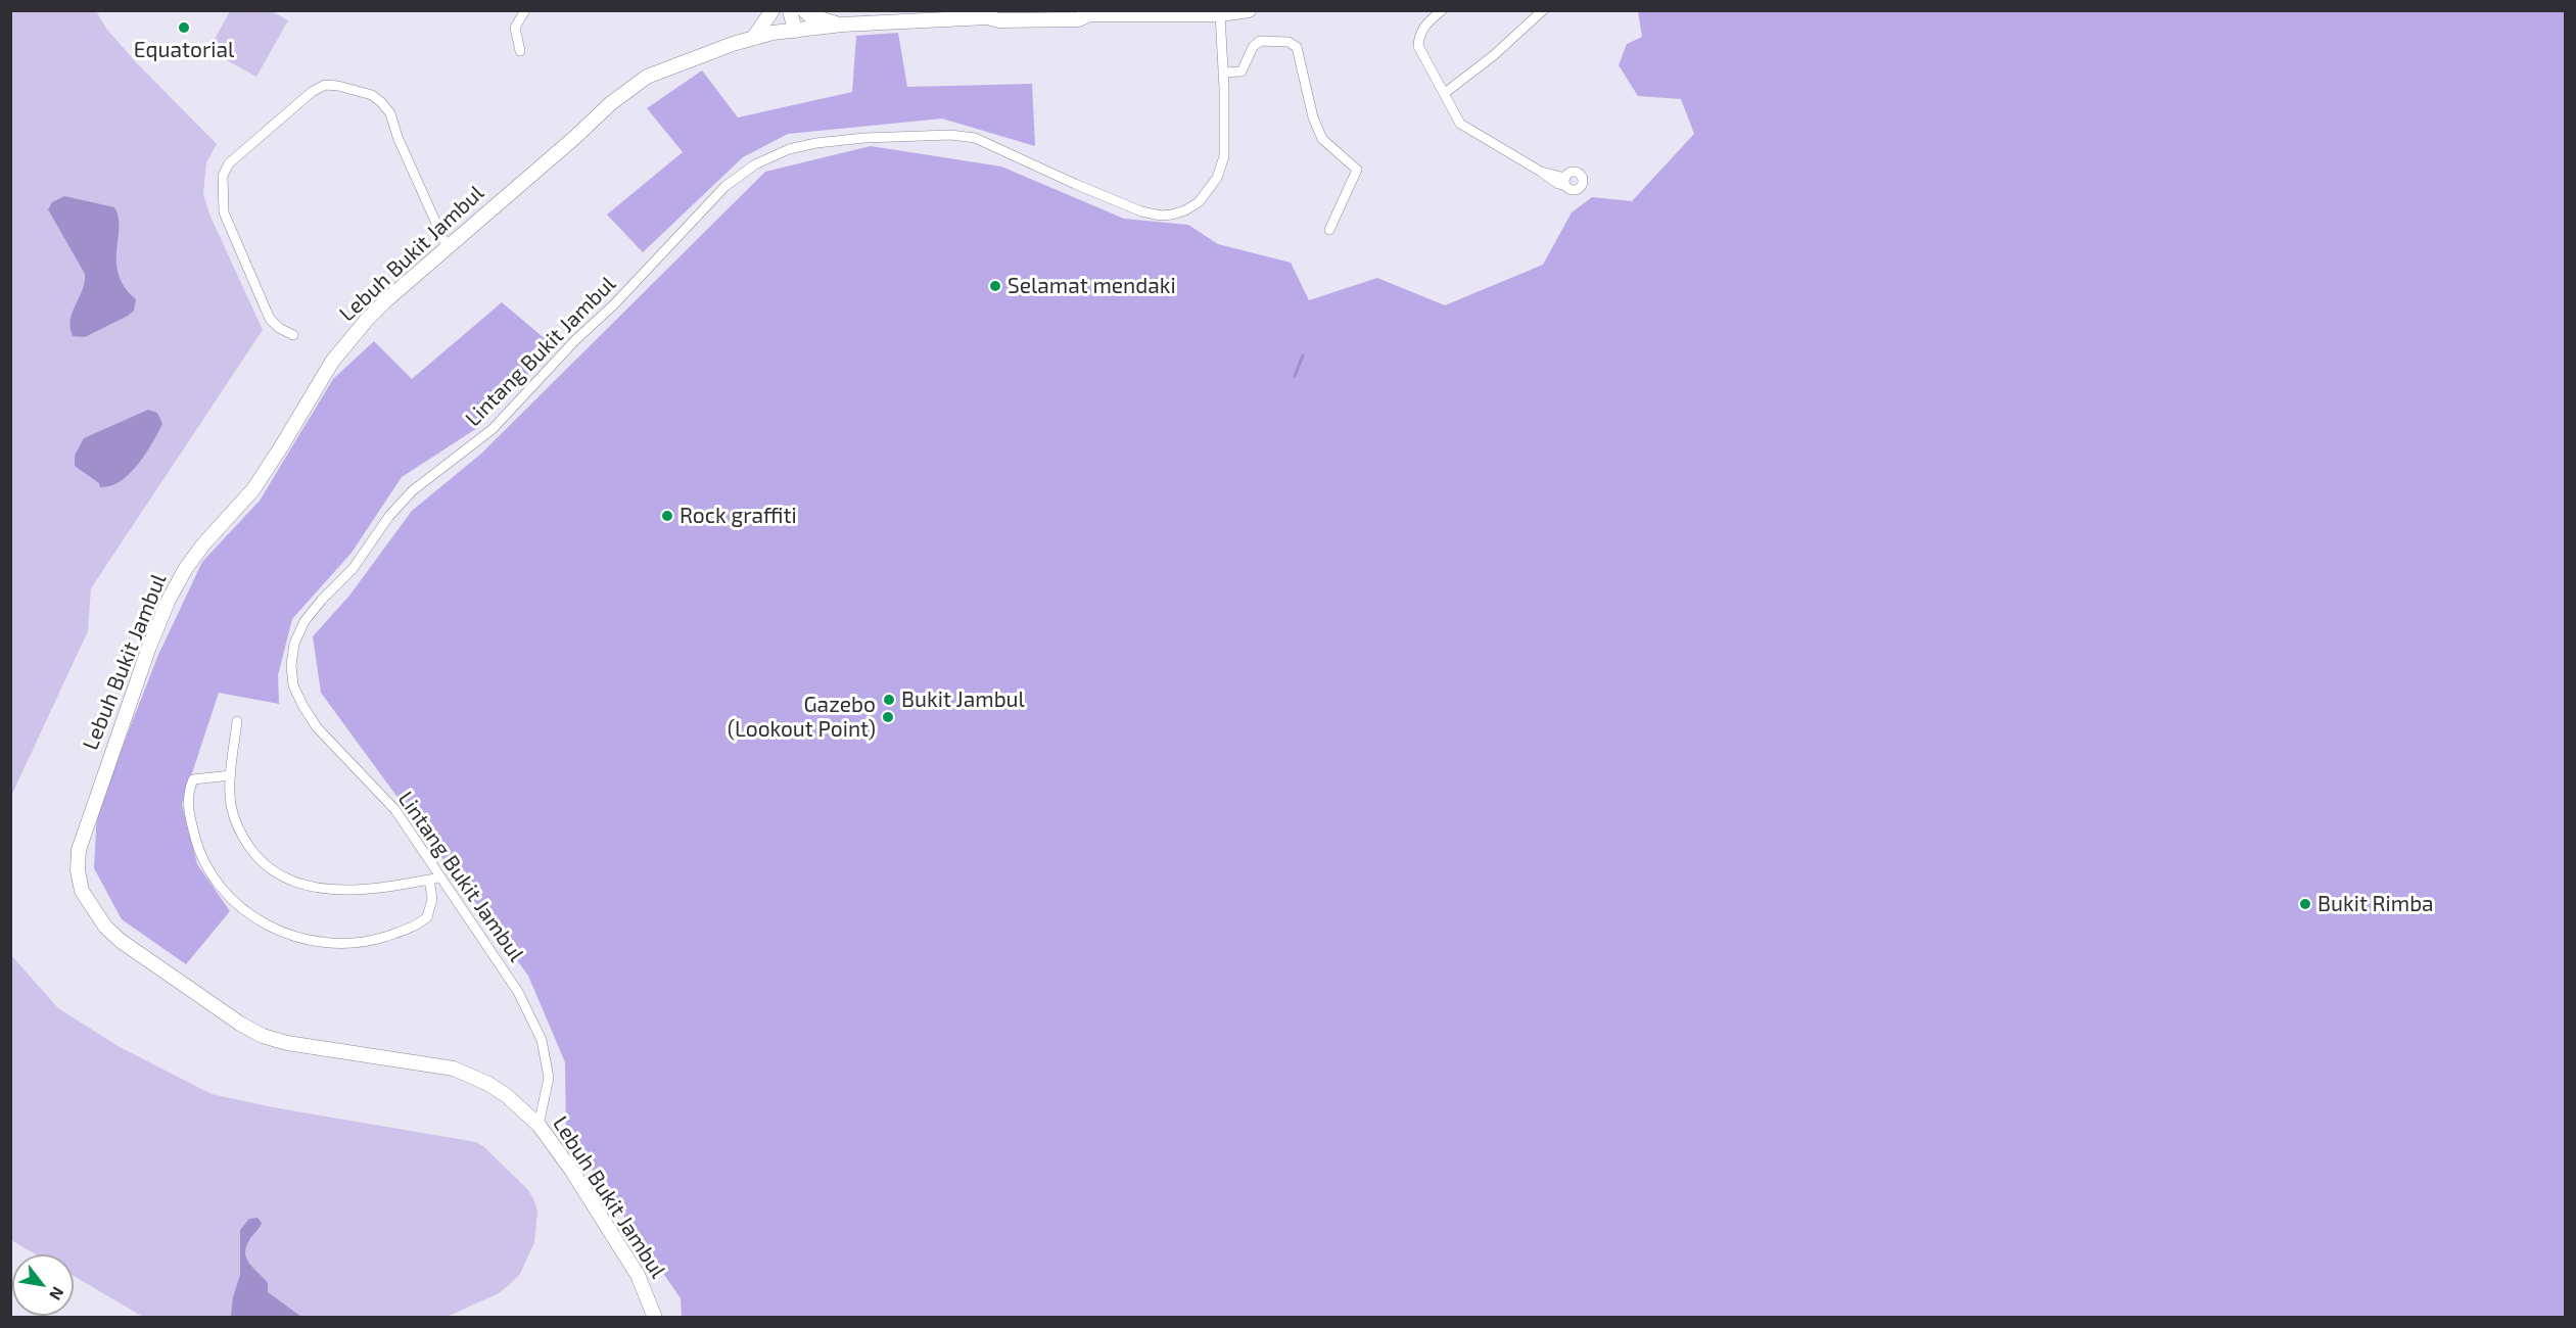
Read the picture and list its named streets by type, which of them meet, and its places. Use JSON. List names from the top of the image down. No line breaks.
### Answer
{"streets":{"main road":["Lebuh Bukit Jambul"],"street":["Lintang Bukit Jambul"]},"crossings":[["Lebuh Bukit Jambul","Lintang Bukit Jambul"]],"places":["Equatorial","Selamat mendaki","Rock graffiti","Bukit Jambul","Gazebo (Lookout Point)","Bukit Rimba"],"north":"bottom right"}
